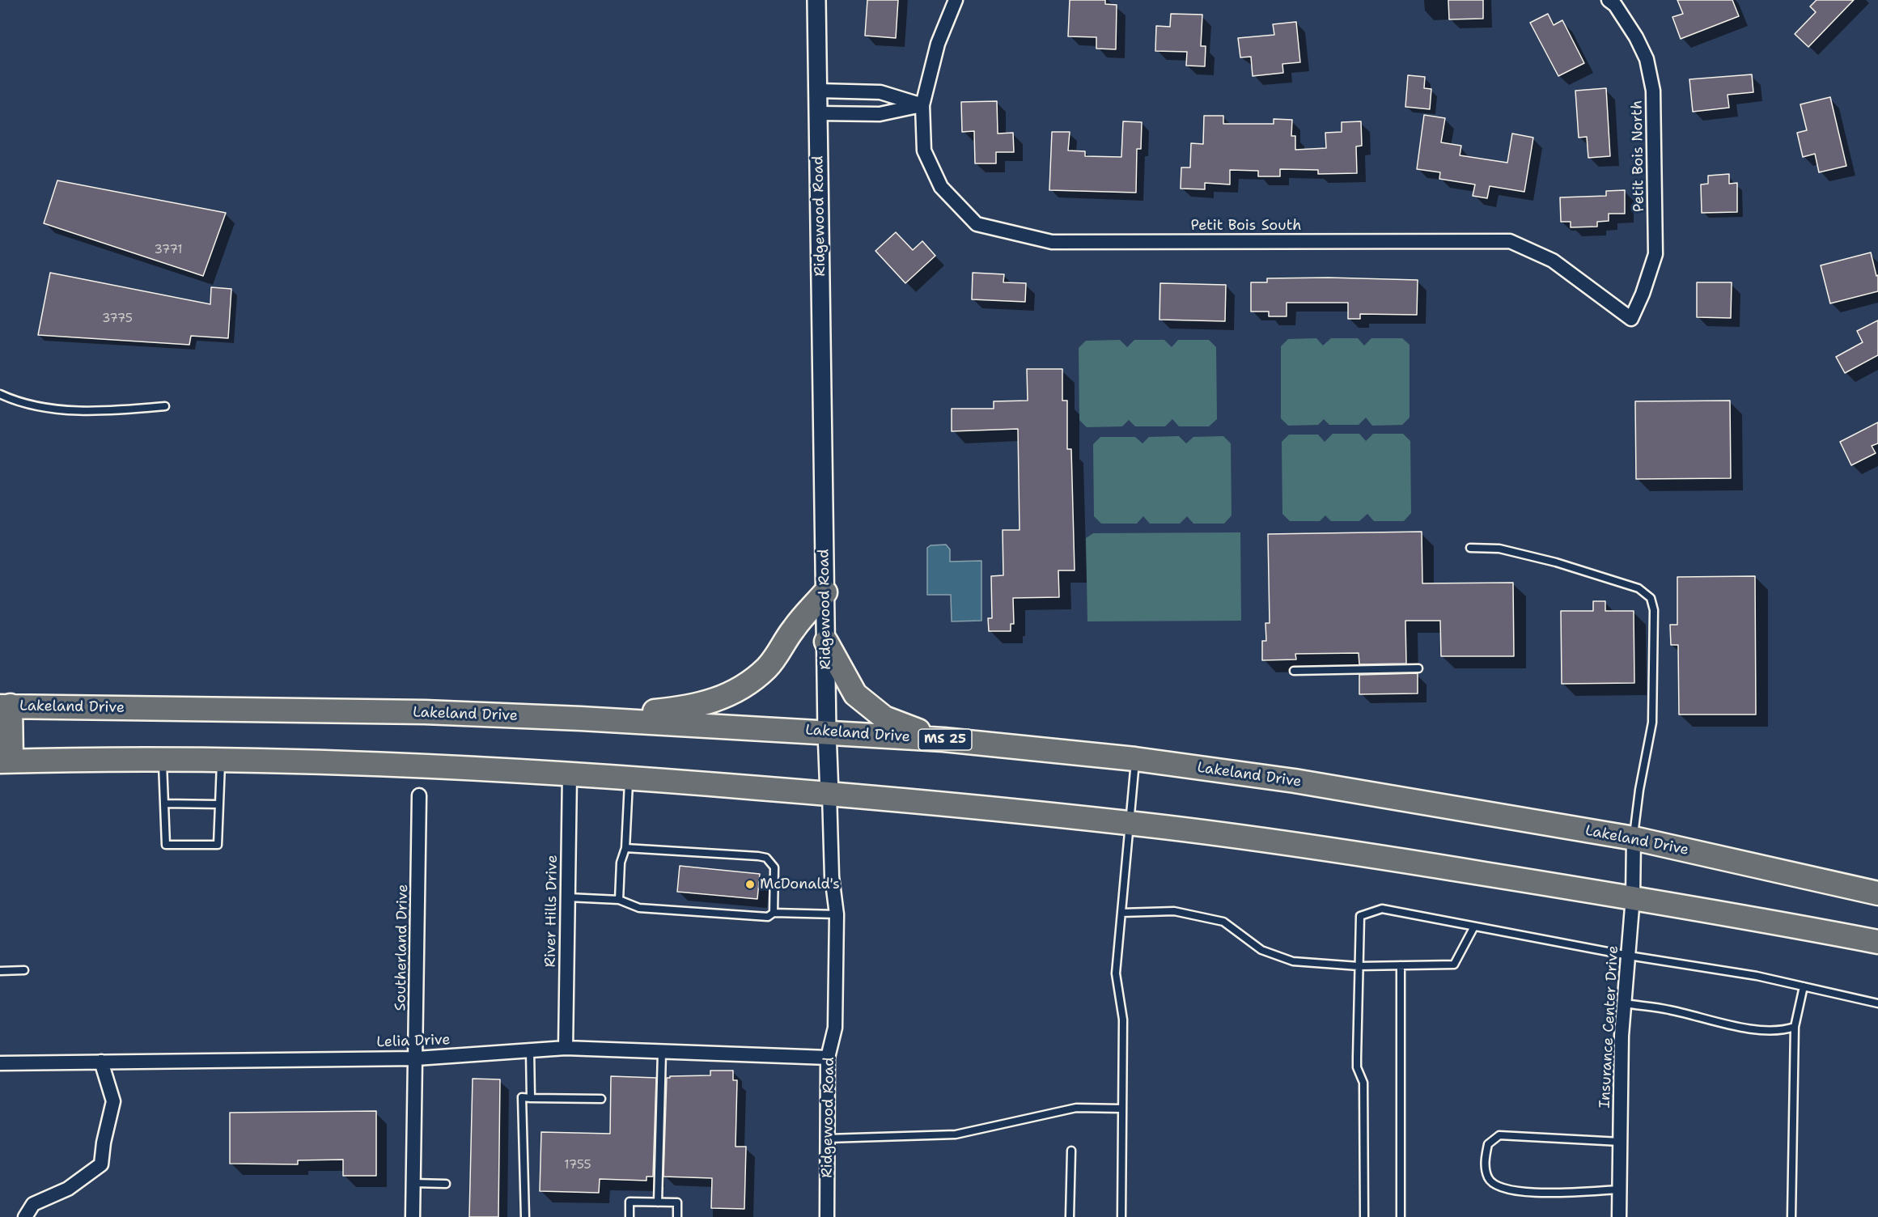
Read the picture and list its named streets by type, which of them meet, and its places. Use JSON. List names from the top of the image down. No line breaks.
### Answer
{"streets":{"highway":["Lakeland Drive","MS 25"],"street":["Petit Bois North","Ridgewood Road","Petit Bois South","River Hills Drive","Southerland Drive","Insurance Center Drive","Lelia Drive"]},"crossings":[["Petit Bois North","Petit Bois South"],["Ridgewood Road","Lakeland Drive"],["Ridgewood Road","Lelia Drive"],["Lakeland Drive","Insurance Center Drive"],["River Hills Drive","Lelia Drive"],["Southerland Drive","Lelia Drive"]],"places":["McDonald's"],"house_numbers":["3771","3775","1755"]}
